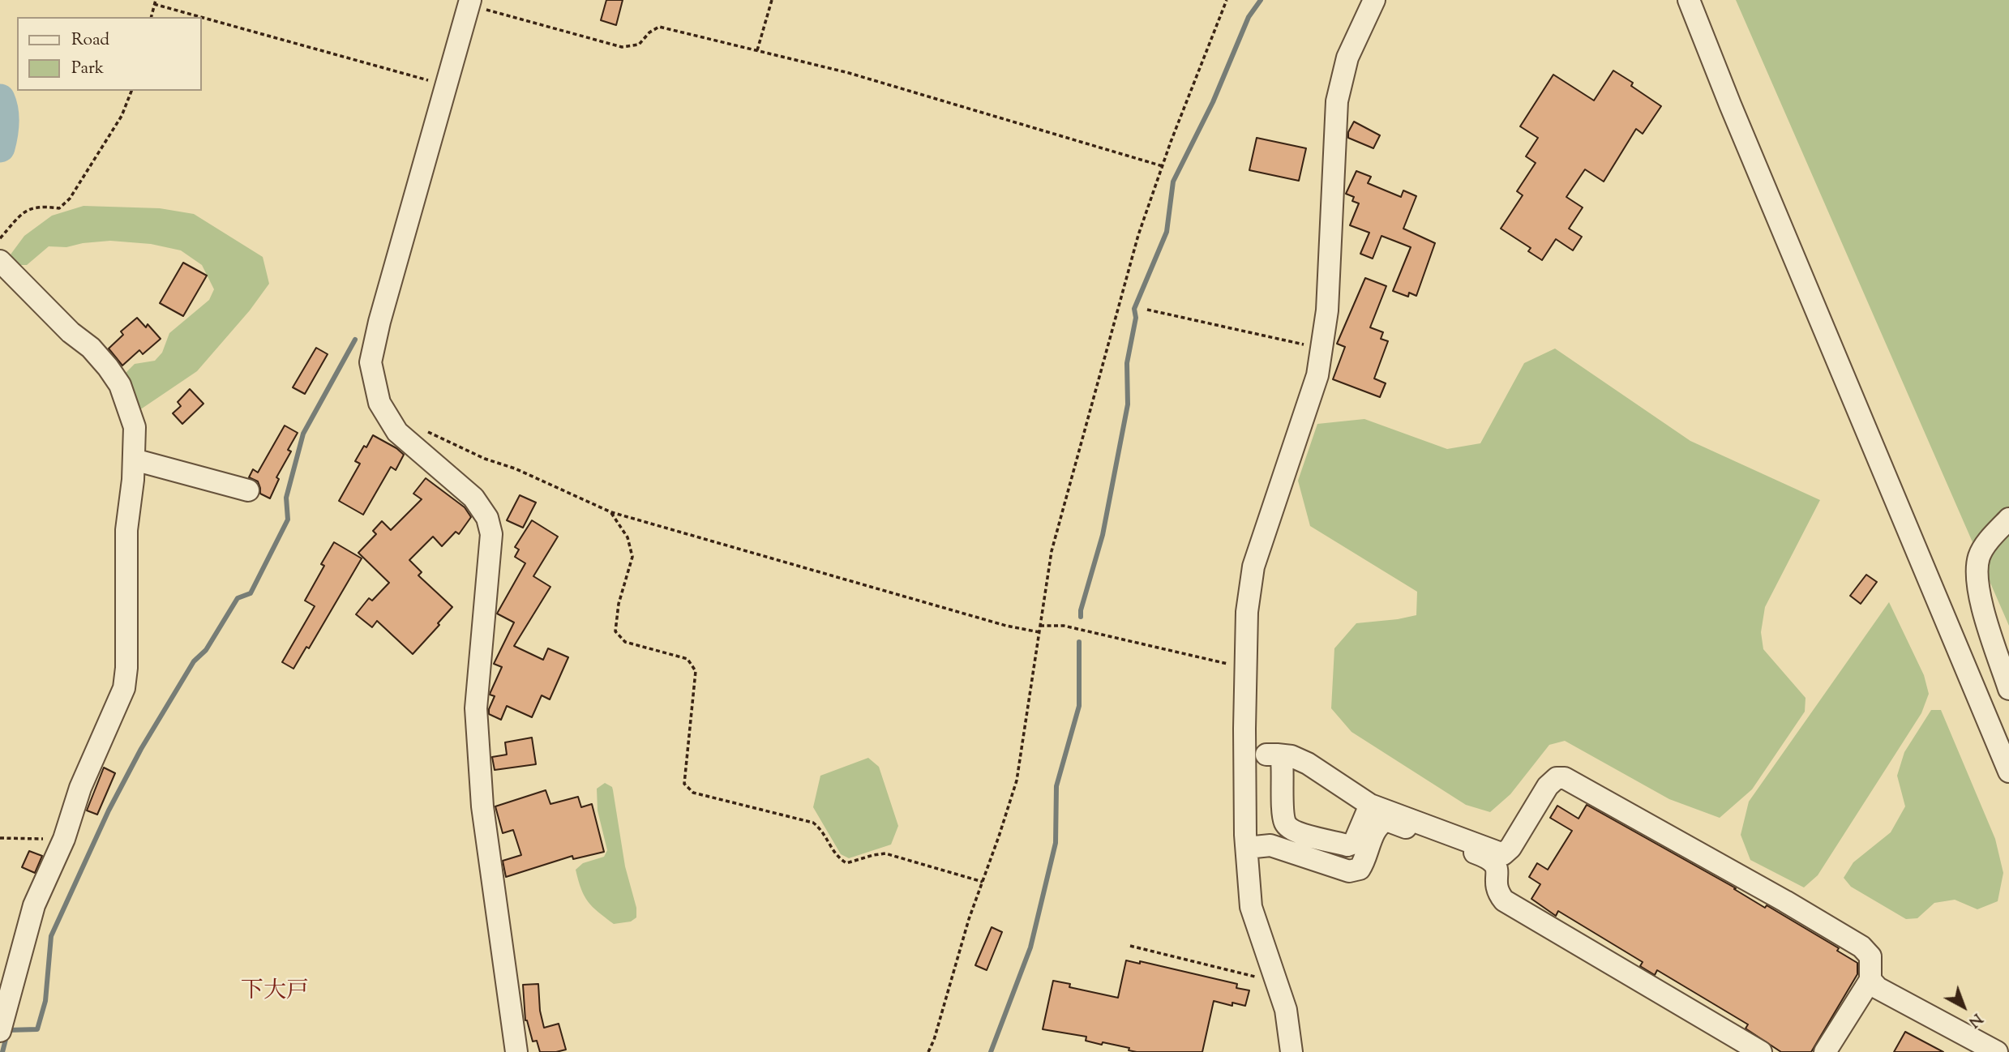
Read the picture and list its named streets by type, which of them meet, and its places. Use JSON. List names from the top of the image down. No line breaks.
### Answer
{"districts":["下大戸"],"legend":["Road","Park"],"north":"bottom right"}
